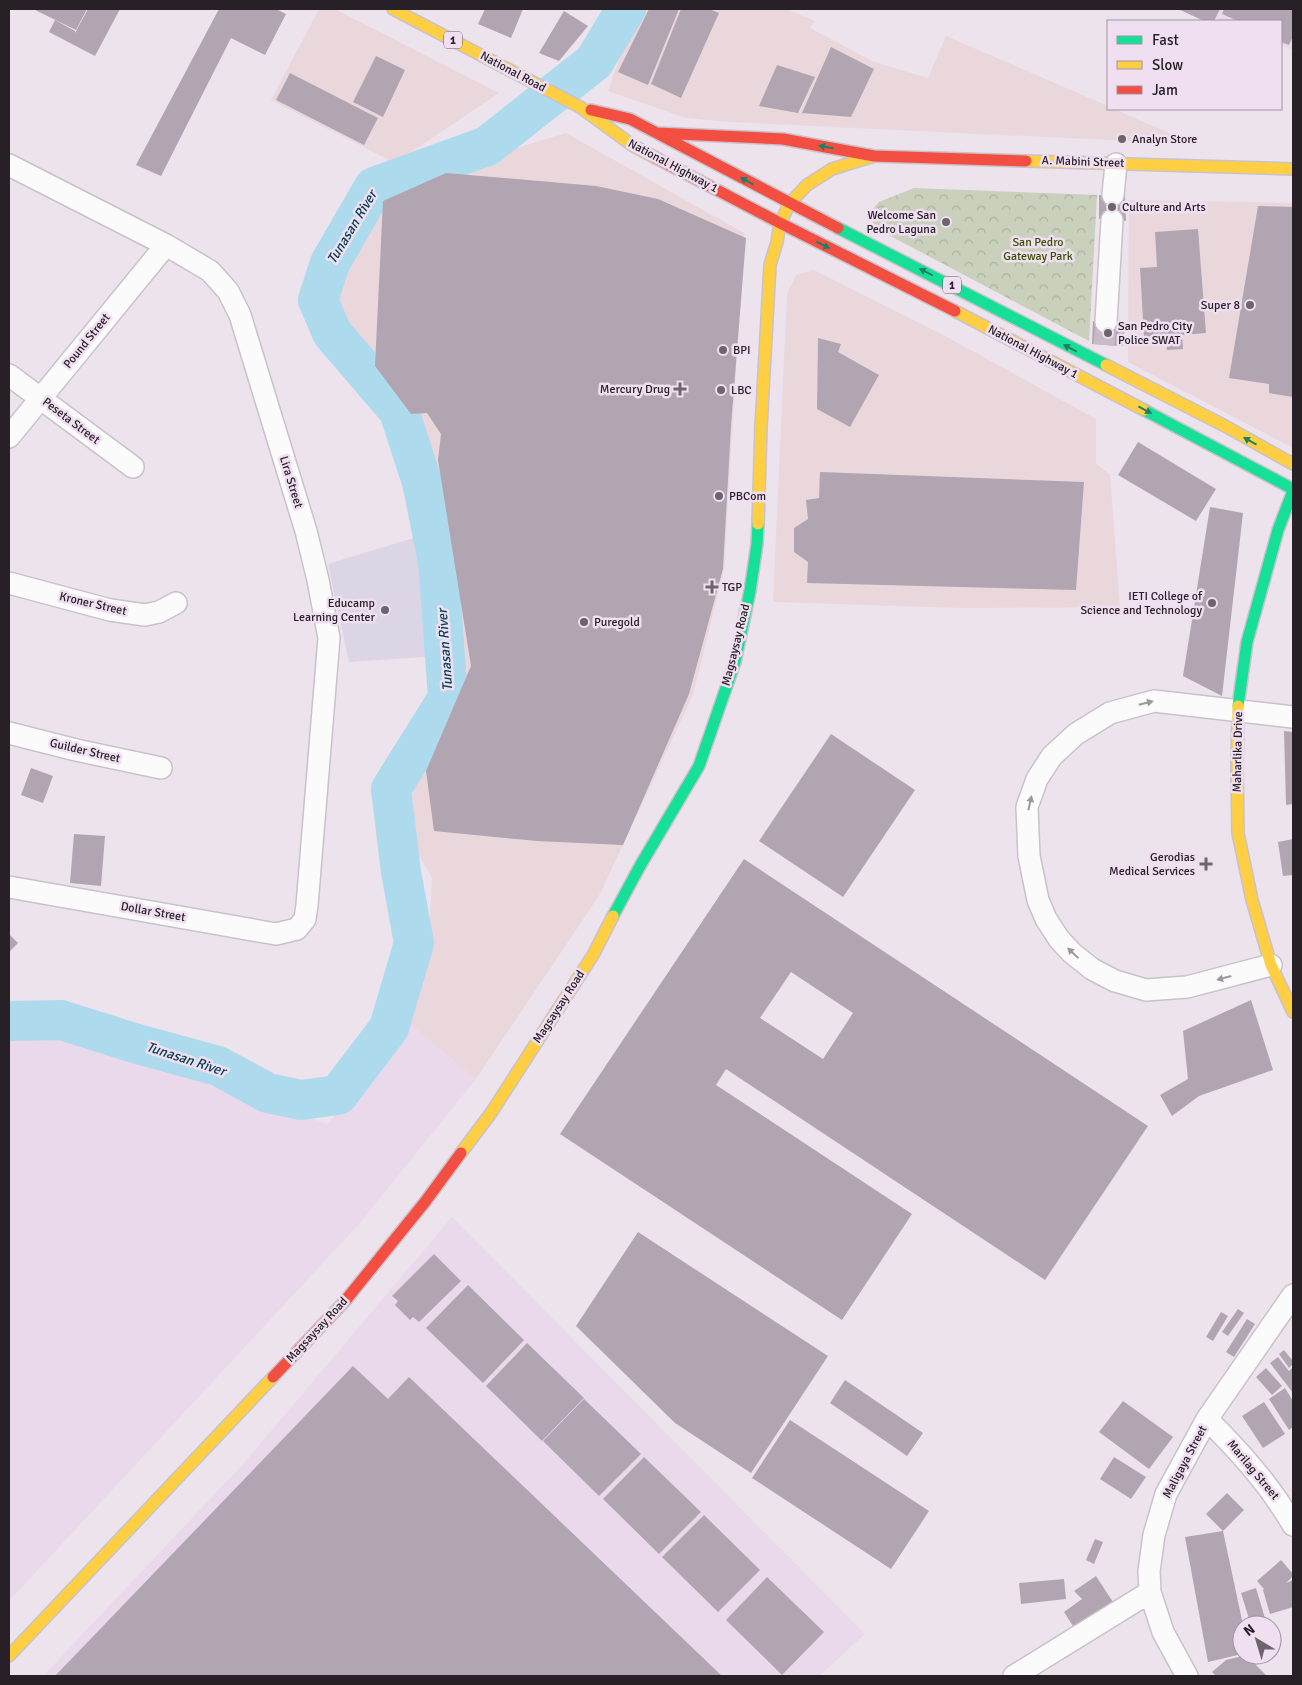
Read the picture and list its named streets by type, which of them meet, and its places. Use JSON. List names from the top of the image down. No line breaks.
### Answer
{"streets":{"main road":["1","National Road","A. Mabini Street","National Highway 1","Magsaysay Road","Maharlika Drive"],"street":["Pound Street","Peseta Street","Lira Street","Kroner Street","Guilder Street","Dollar Street","Maligaya Street","Marilag Street"]},"crossings":[["National Road","National Highway 1"],["A. Mabini Street","National Highway 1"],["A. Mabini Street","Magsaysay Road"],["National Highway 1","Magsaysay Road"],["National Highway 1","Maharlika Drive"],["Pound Street","Peseta Street"],["Pound Street","Lira Street"],["Lira Street","Dollar Street"],["Maligaya Street","Marilag Street"]],"water":["Tunasan River"],"parks":["San Pedro Gateway Park"],"places":{"other":["Analyn Store","Culture and Arts","Welcome San Pedro Laguna","Super 8","San Pedro City Police SWAT","BPI","LBC","PBCom","IETI College of Science and Technology","Educamp Learning Center","Puregold"],"health":["Mercury Drug","TGP","Gerodias Medical Services"]},"legend":["Fast","Slow","Jam"],"north":"top left"}
